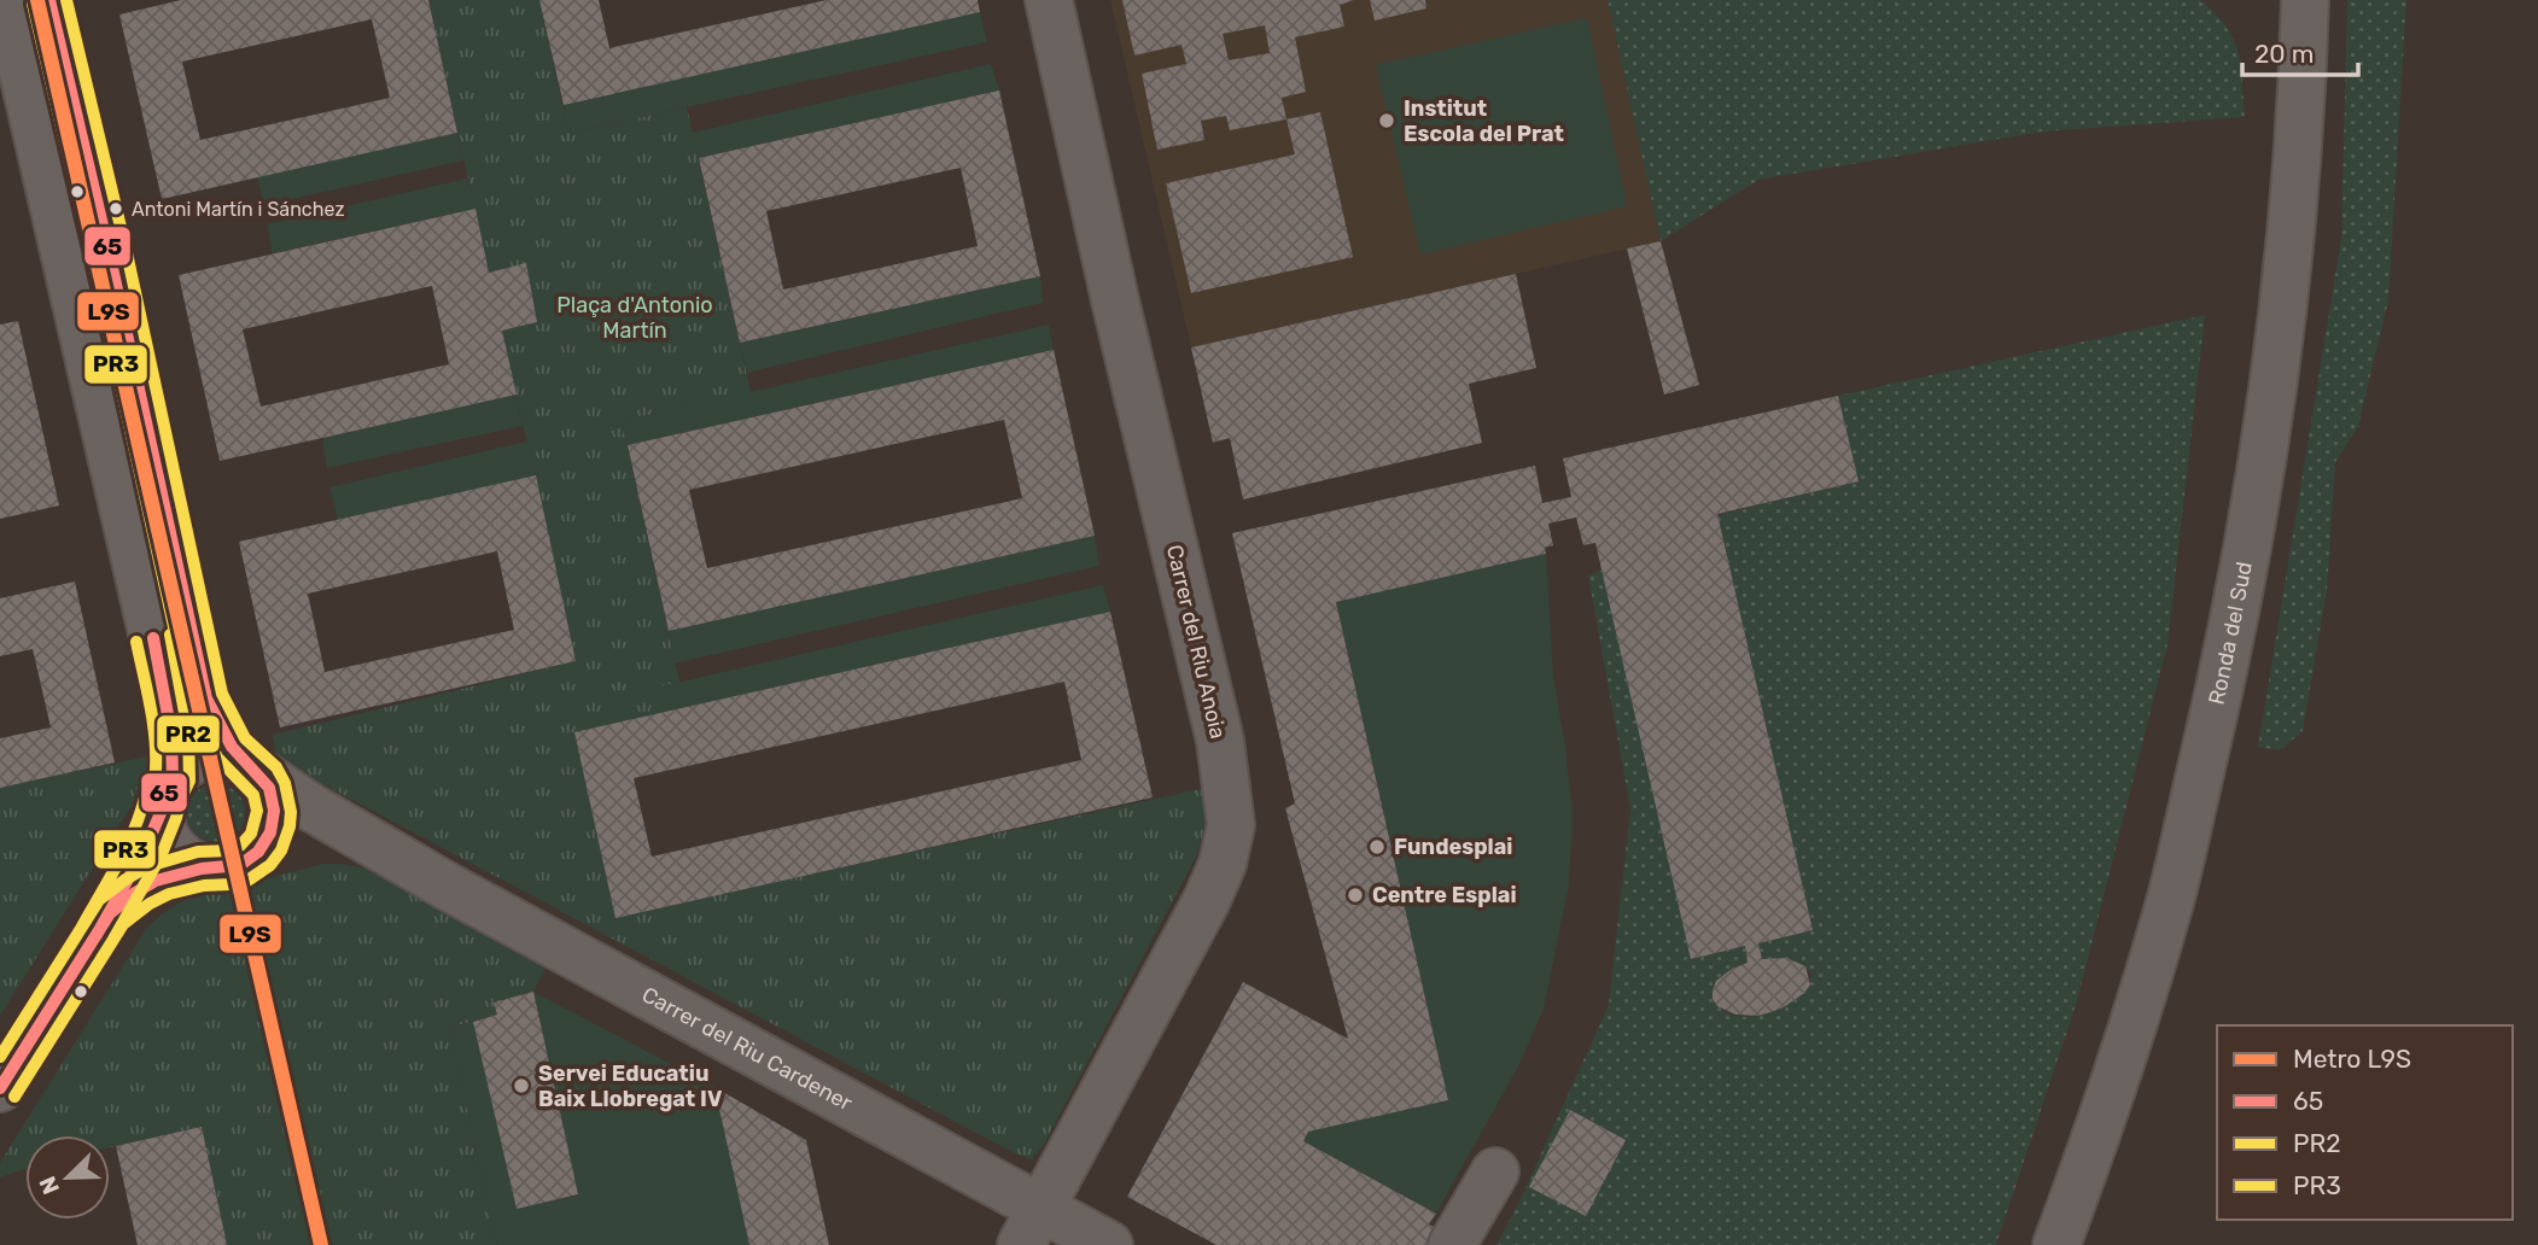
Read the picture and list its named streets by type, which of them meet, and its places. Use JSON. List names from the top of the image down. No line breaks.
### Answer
{"streets":{"street":["Ronda del Sud","Carrer del Riu Anoia","Carrer del Riu Cardener"]},"crossings":[["Carrer del Riu Anoia","Carrer del Riu Cardener"]],"parks":["Plaça d'Antonio Martín"],"places":["Institut Escola del Prat","Antoni Martín i Sánchez","Fundesplai","Centre Esplai","Servei Educatiu Baix Llobregat IV"],"lines":["metro line L9S","transit line 65","transit line PR2","transit line PR3"],"legend":["Metro L9S","65","PR2","PR3"],"scale_bar":"20 m","north":"bottom left"}
